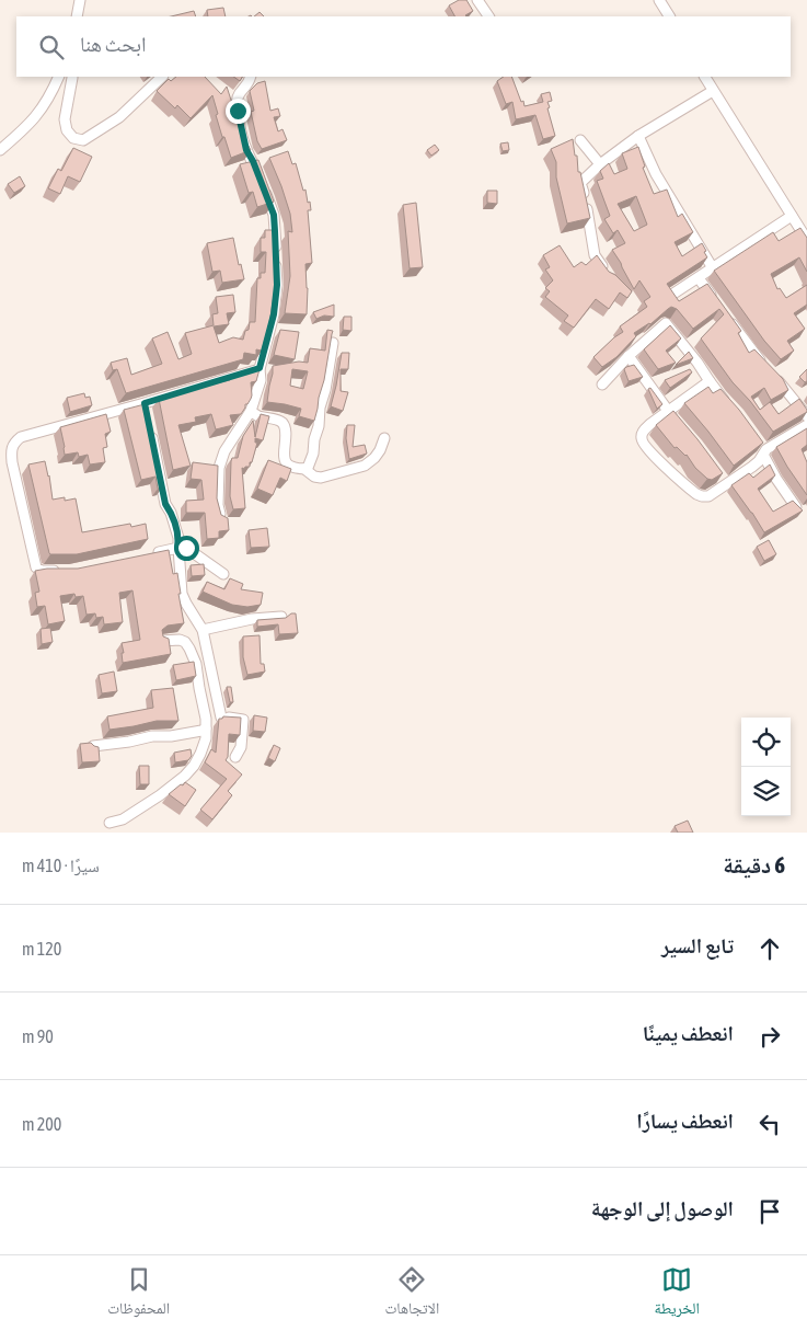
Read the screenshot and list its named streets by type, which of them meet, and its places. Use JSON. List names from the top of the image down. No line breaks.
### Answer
{"page":{"search":"ابحث هنا","heading":["6 دقيقة","سيرًا · 410 m"],"list":[["تابع السير","120 m"],["انعطف يمينًا","90 m"],["انعطف يسارًا","200 m"],"الوصول إلى الوجهة"],"nav":["الخريطة","الاتجاهات","المحفوظات"]}}
